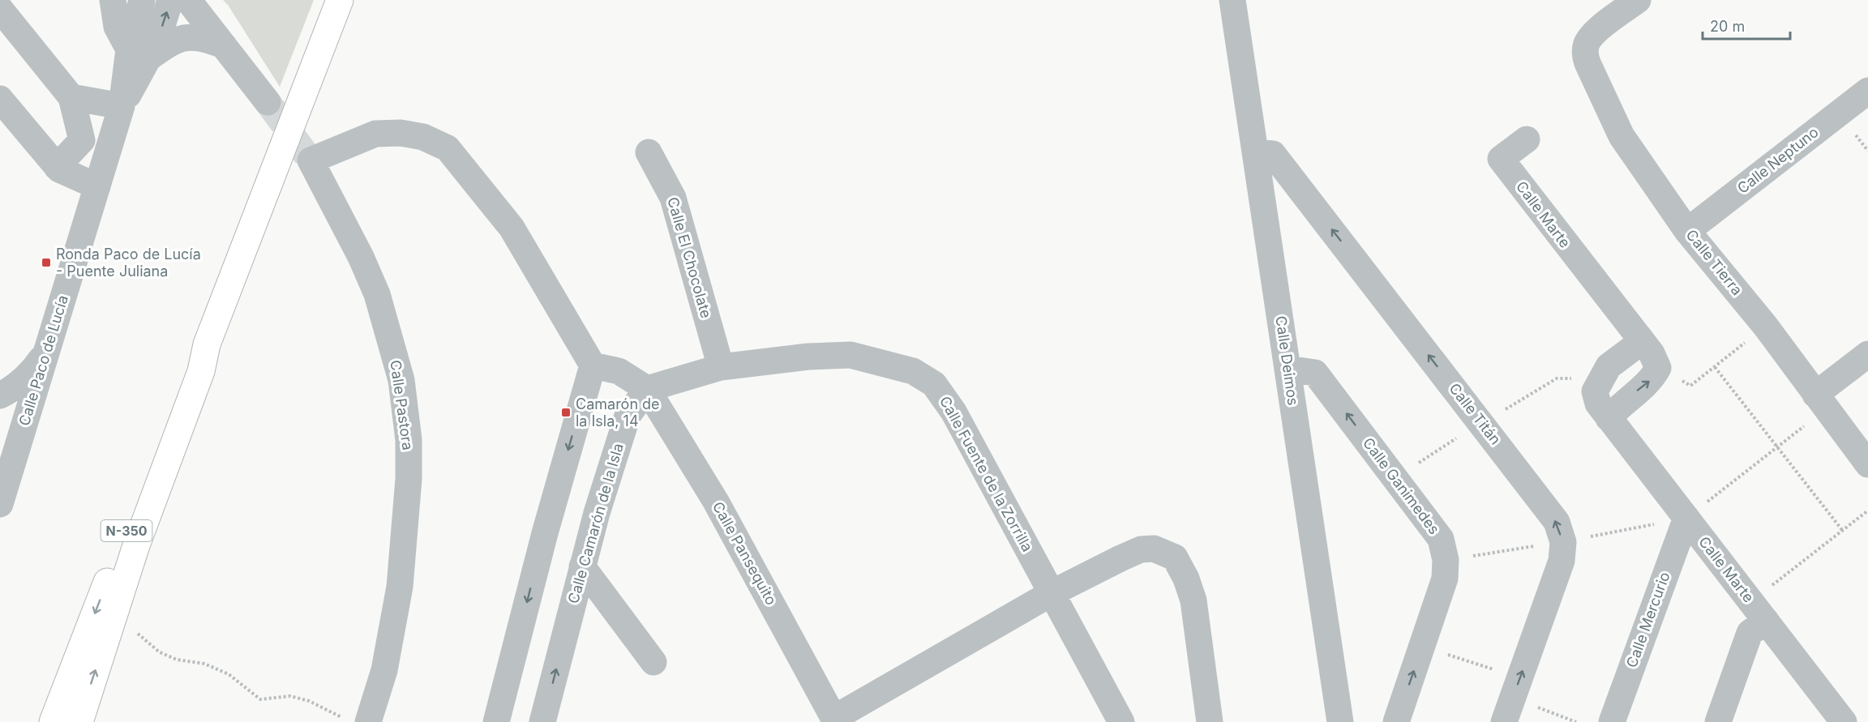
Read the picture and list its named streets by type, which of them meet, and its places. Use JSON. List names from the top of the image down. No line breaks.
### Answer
{"streets":{"highway":["N-350"],"street":["Calle Neptuno","Calle Marte","Calle El Chocolate","Calle Tierra","Calle Paco de Lucía","Calle Deimos","Calle Pastora","Calle Titán","Calle Fuente de la Zorrilla","Calle Ganimedes","Calle Camarón de la Isla","Calle Pansequito","Calle Mercurio"]},"crossings":[["Calle Neptuno","Calle Tierra"],["Calle Marte","Calle Mercurio"],["Calle El Chocolate","Calle Fuente de la Zorrilla"],["Calle Deimos","Calle Titán"],["Calle Deimos","Calle Ganimedes"],["Calle Fuente de la Zorrilla","Calle Camarón de la Isla"],["Calle Fuente de la Zorrilla","Calle Pansequito"],["Calle Camarón de la Isla","Calle Pansequito"]],"one_way":["Calle Titán","Calle Ganimedes"],"places":{"transit":["Ronda Paco de Lucía - Puente Juliana","Camarón de la Isla, 14"]},"scale_bar":"20 m"}
